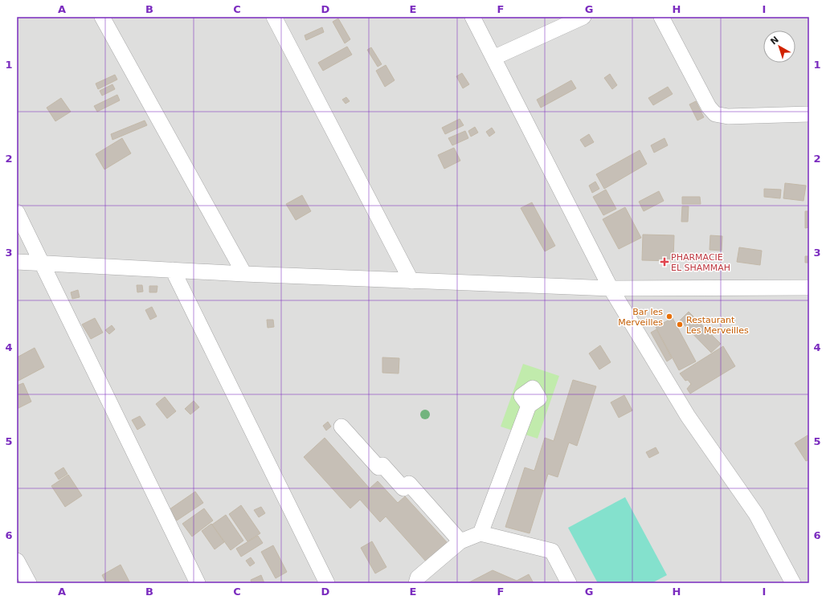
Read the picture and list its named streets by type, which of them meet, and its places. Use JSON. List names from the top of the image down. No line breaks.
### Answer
{"places":{"health":["PHARMACIE EL SHAMMAH"],"other":["Bar les Merveilles","Restaurant Les Merveilles"]},"north":"top left","grid":{"columns":["A","B","C","D","E","F","G","H","I"],"rows":["1","2","3","4","5","6"]}}
